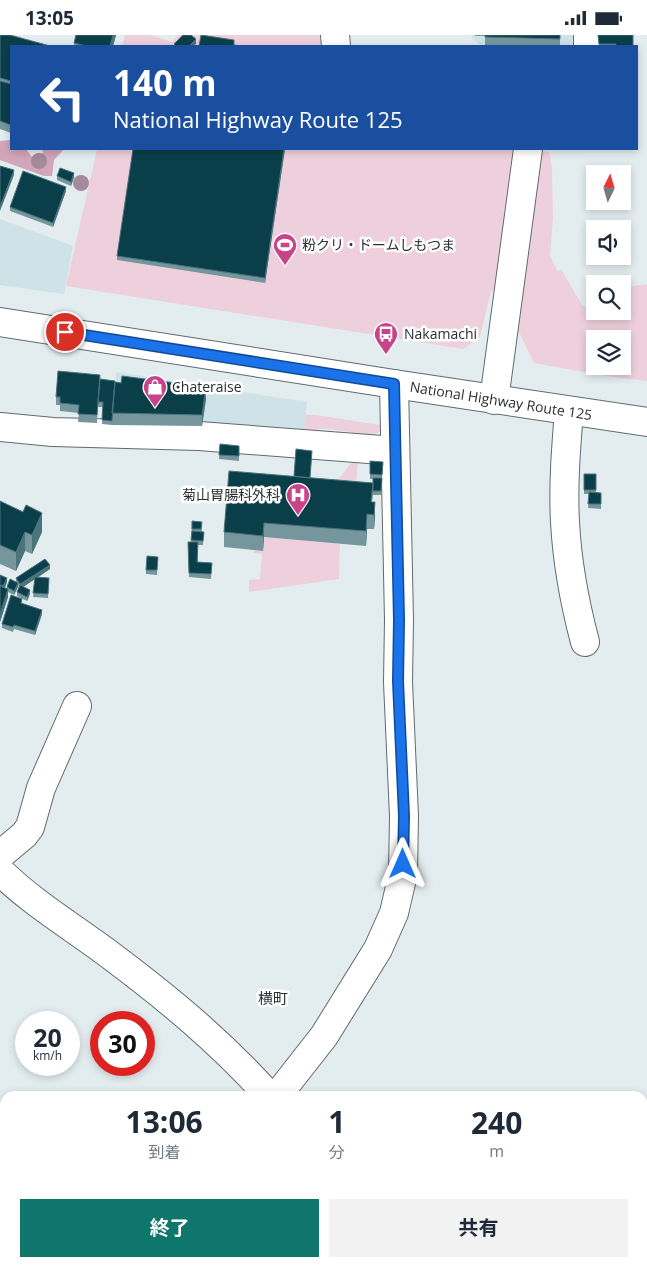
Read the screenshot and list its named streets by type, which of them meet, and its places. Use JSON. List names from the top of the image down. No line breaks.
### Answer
{"streets":{"main road":["National Highway Route 125"]},"districts":["横町"],"places":{"sports":["粉クリ・ドームしもつま"],"bus stop":["Nakamachi"],"shop":["Chateraise"],"hospital":["菊山胃腸科外科"]},"north":"top","page":{"status":"13:05","turn":["140 m","National Highway Route 125"],"speed":"20 km/h","limit":"30","eta":["13:06","到着","1","分","240","m"],"buttons":["終了","共有"]}}
